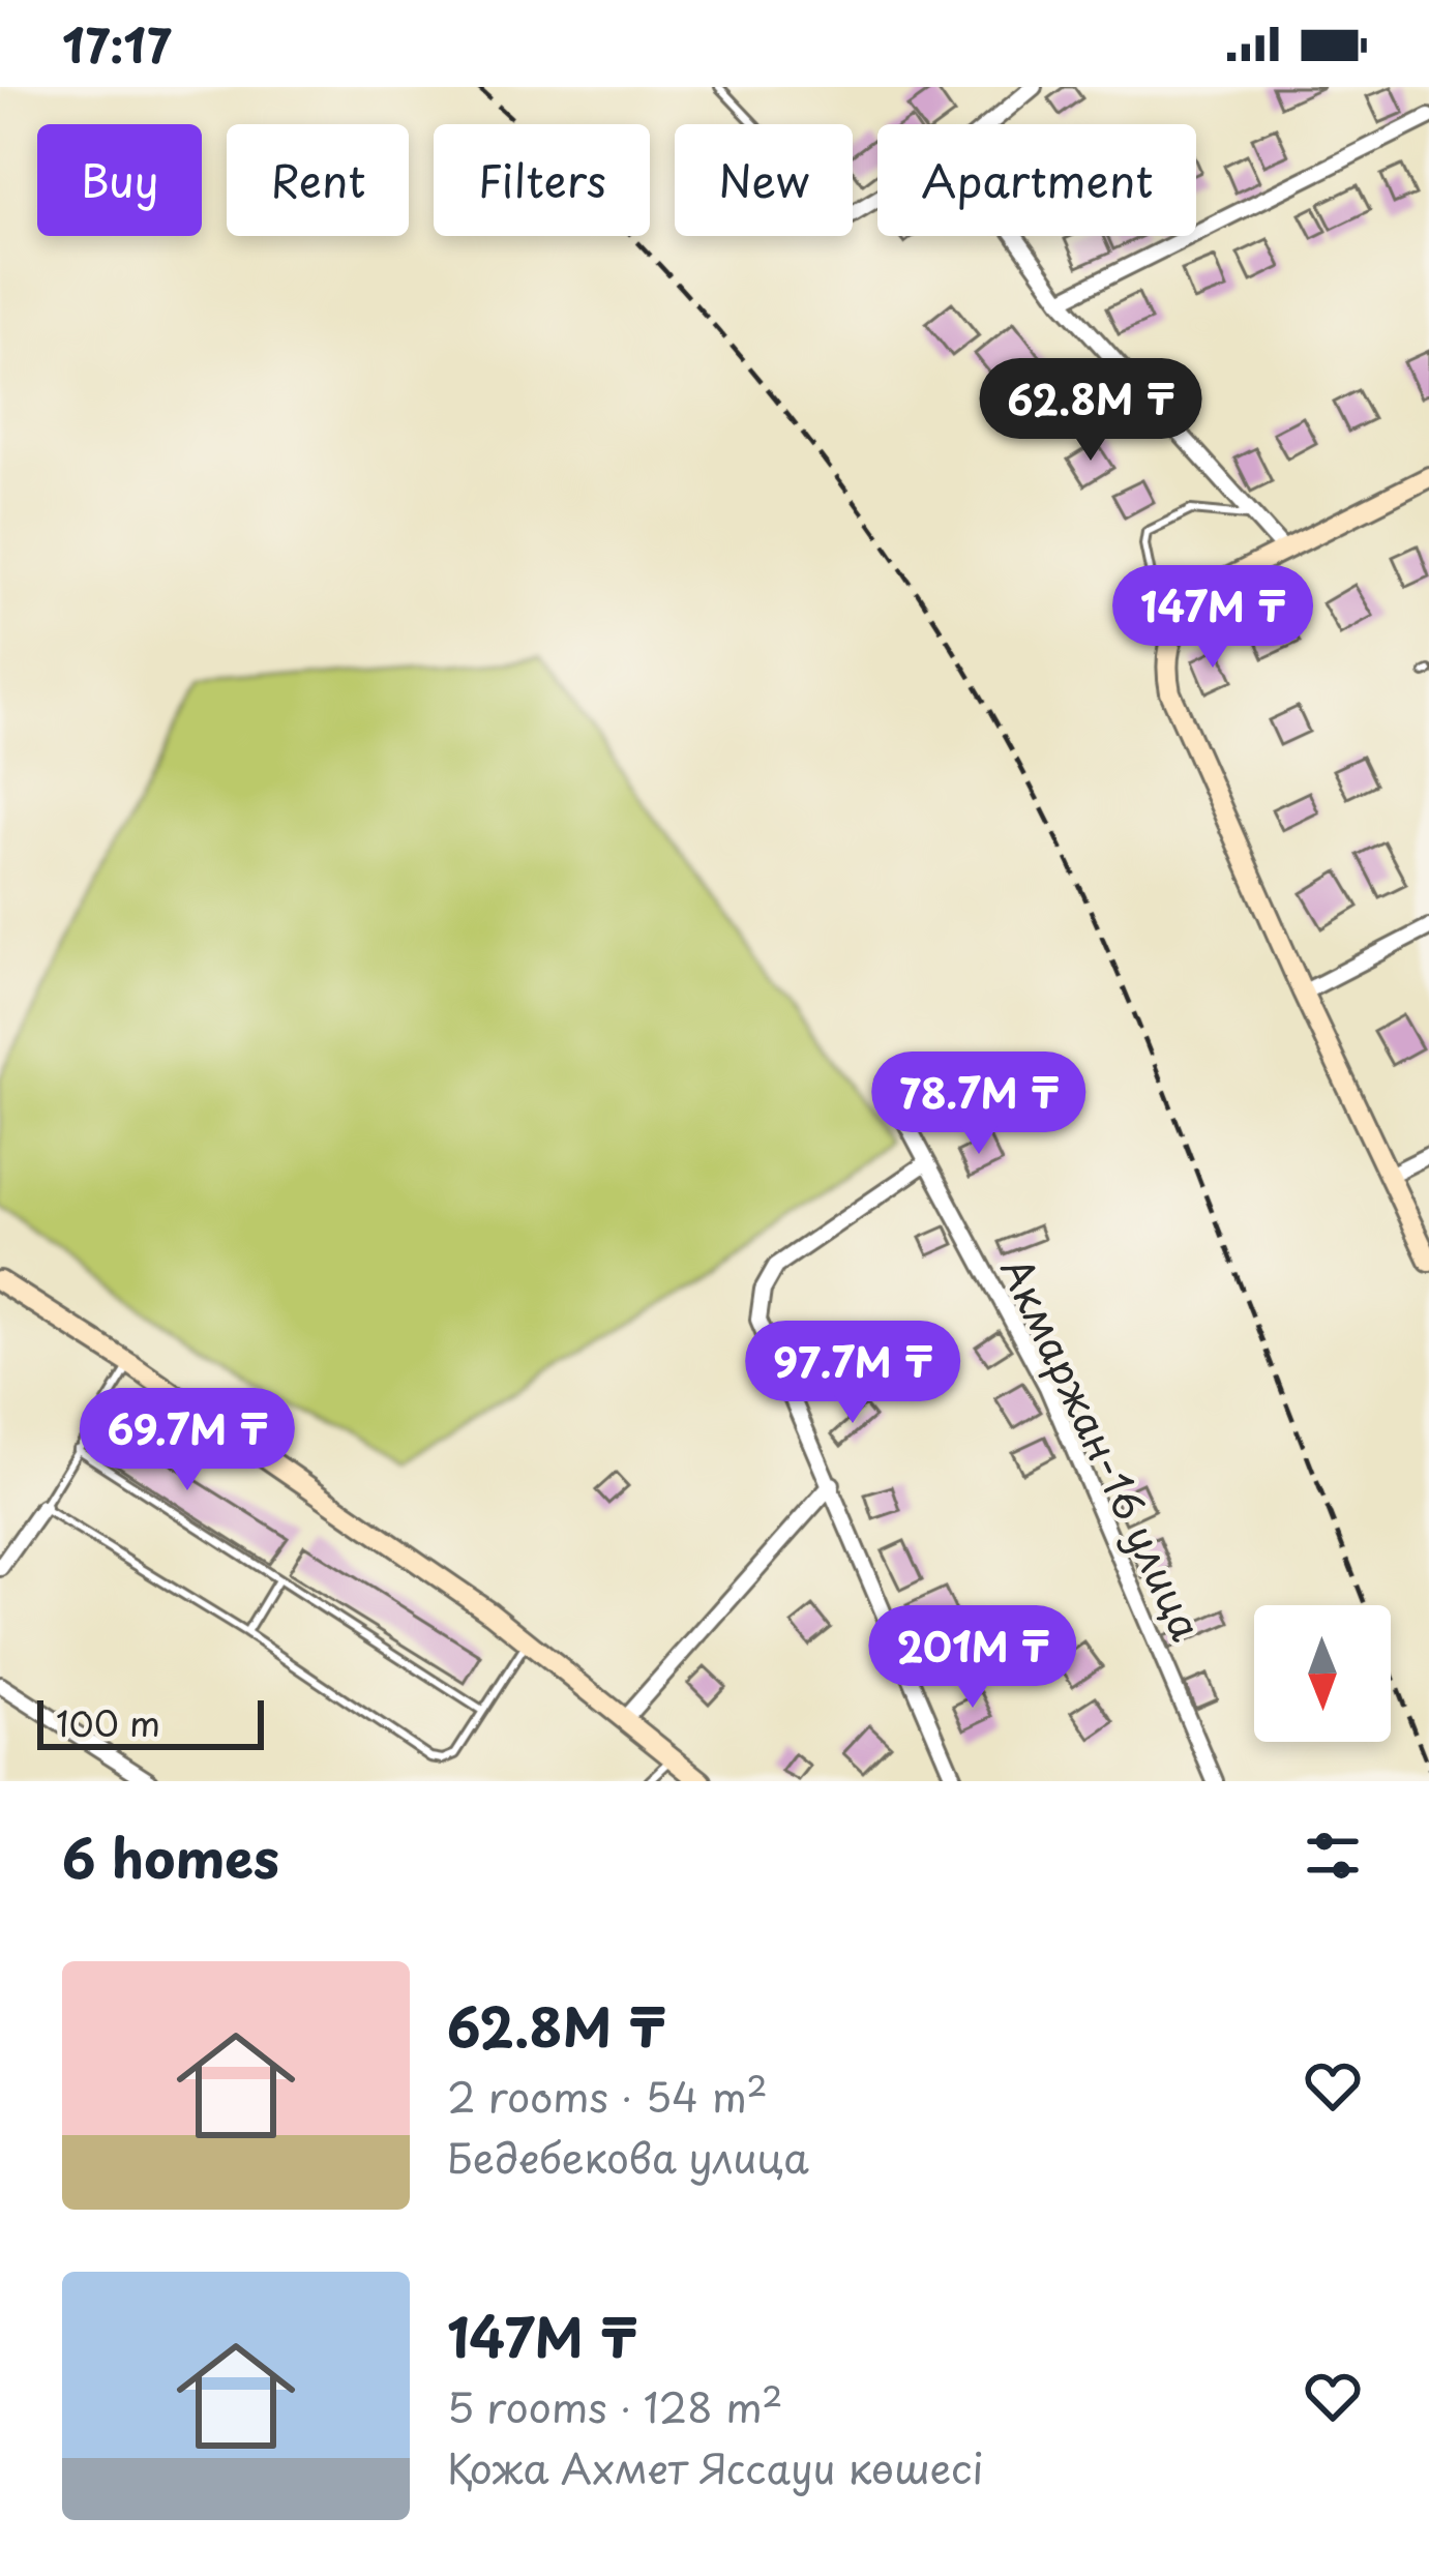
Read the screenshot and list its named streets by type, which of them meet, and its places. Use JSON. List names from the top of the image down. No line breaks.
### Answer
{"streets":{"street":["Акмаржан-16 улица"]},"scale_bar":"100 m","north":"bottom","page":{"status":"17:17","chip":["Buy","Rent","Filters","New","Apartment"],"price":["62.8M ₸","147M ₸","78.7M ₸","97.7M ₸","69.7M ₸","201M ₸"],"scale":"100 m","heading":"6 homes","list":[{"name":"62.8M ₸","note":"2 rooms · 54 m² · Бедебекова улица"},{"name":"147M ₸","note":"5 rooms · 128 m² · Қожа Ахмет Яссауи көшесі"}]}}
